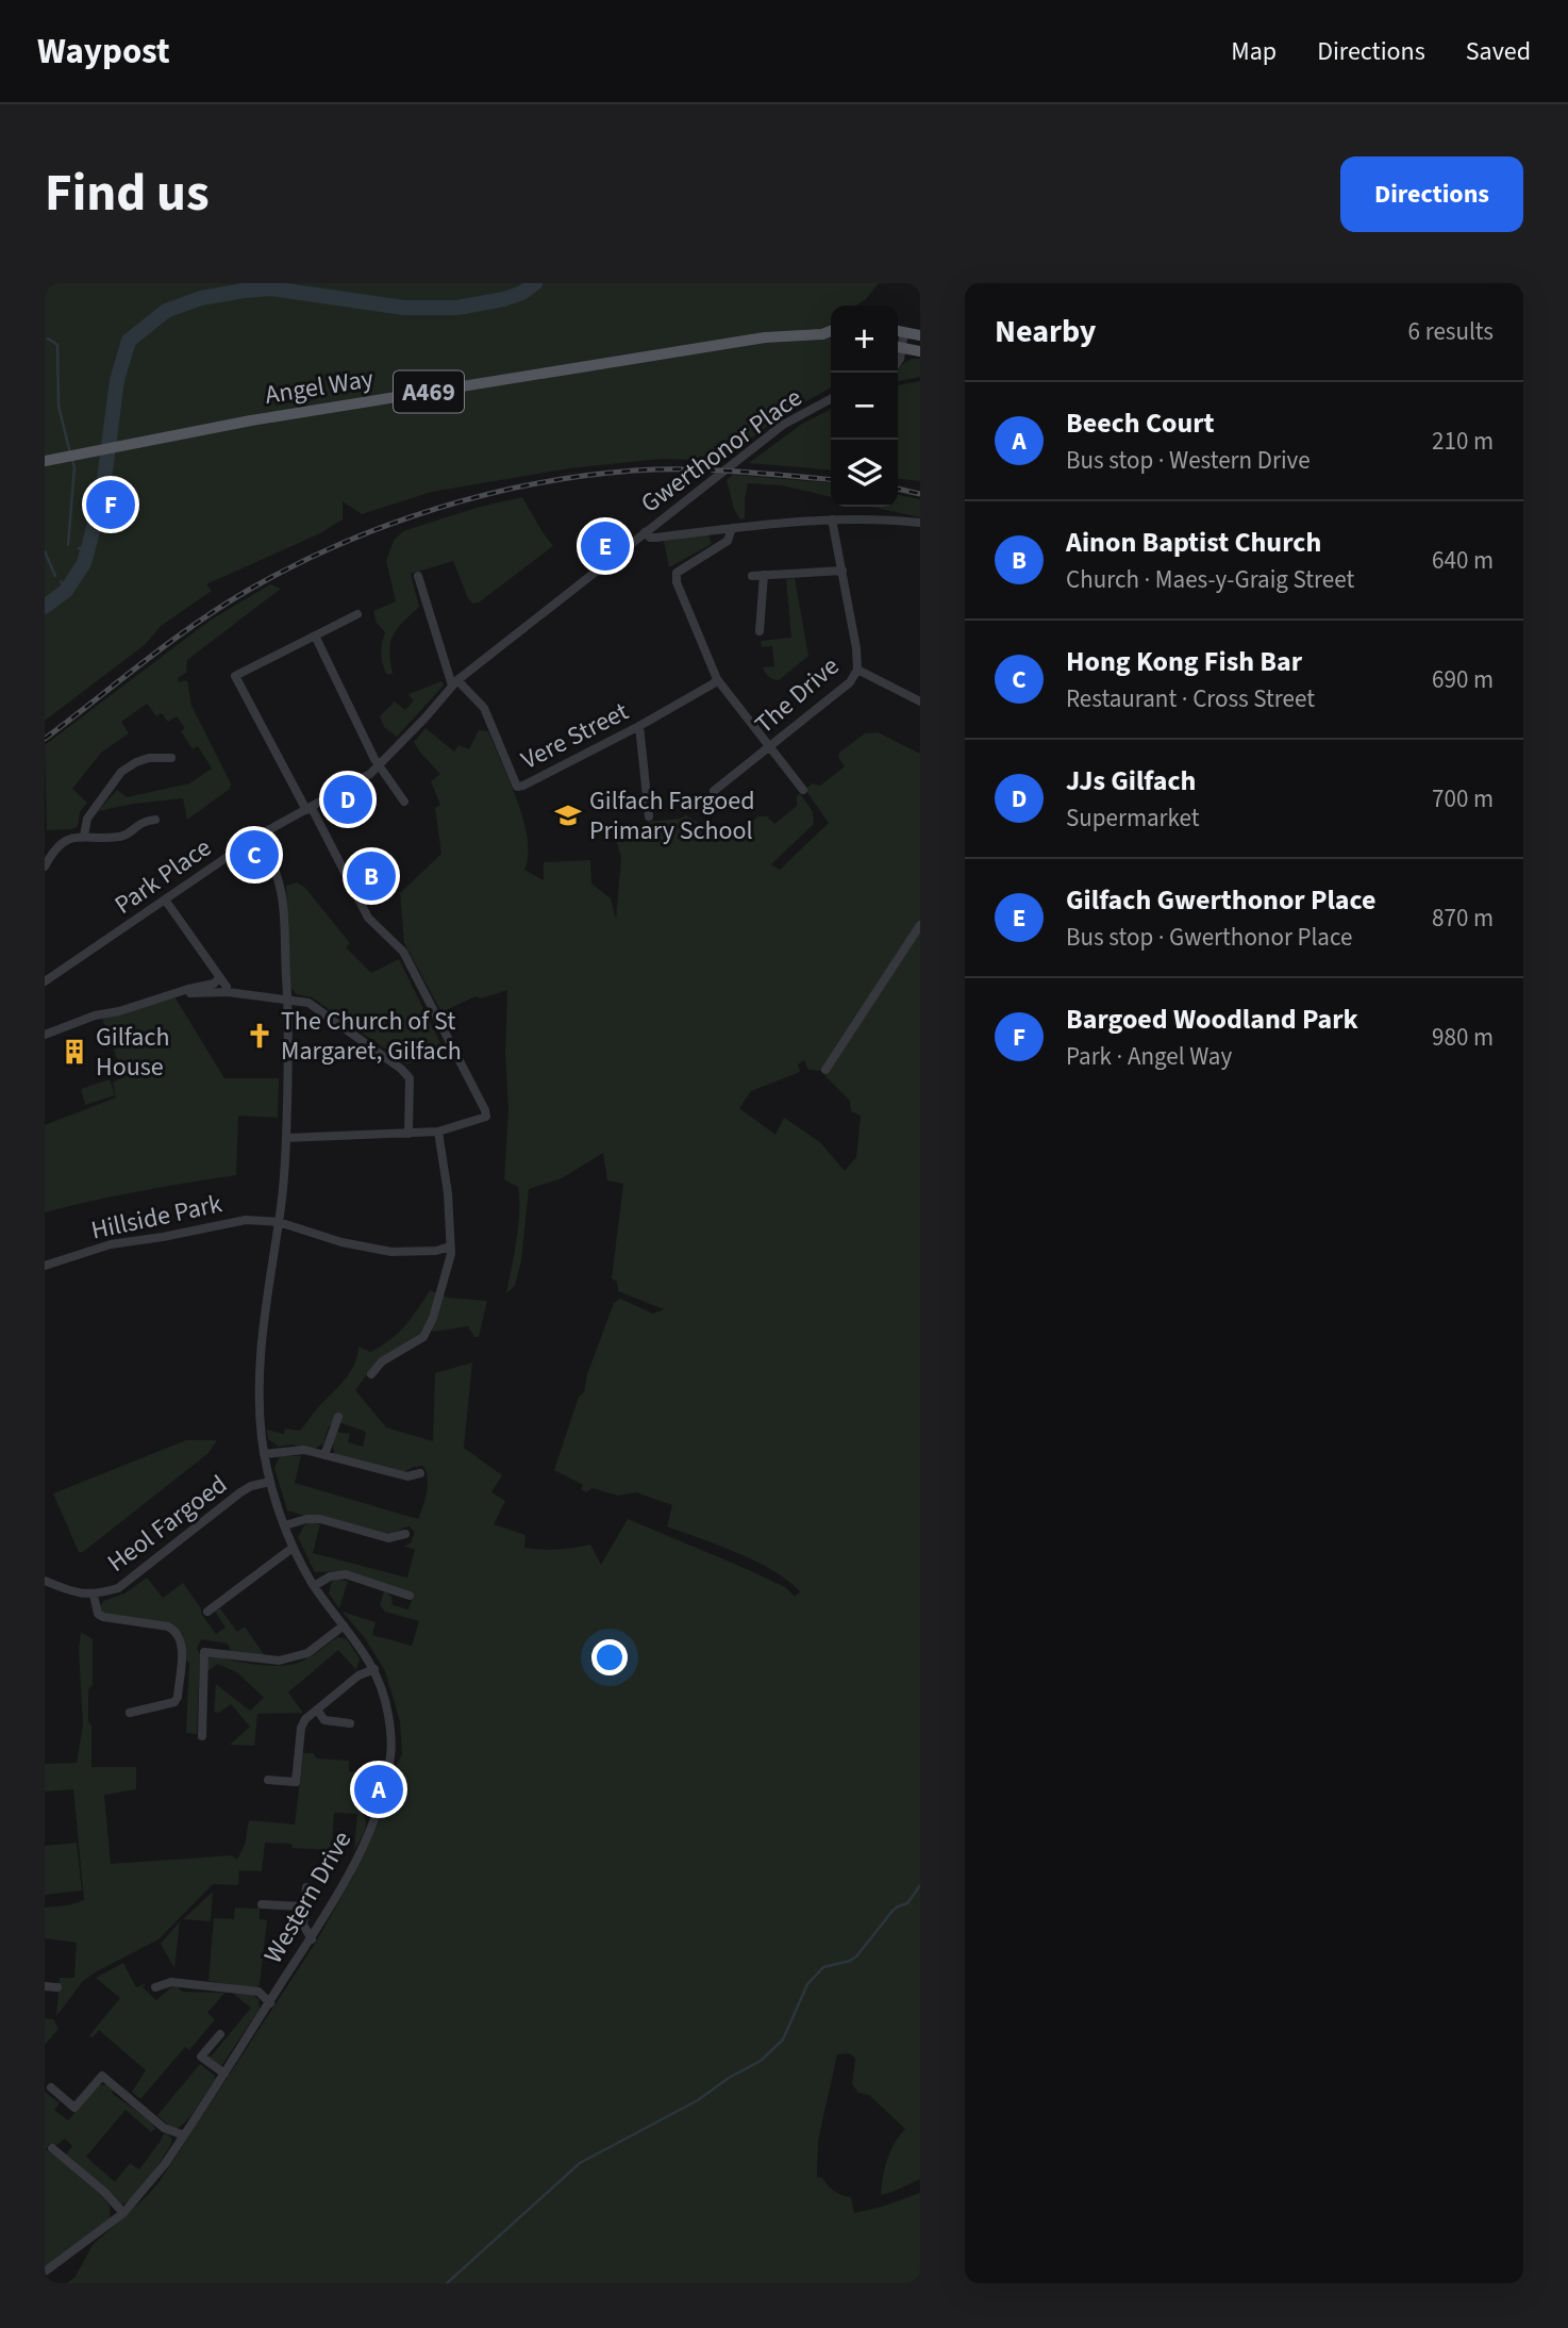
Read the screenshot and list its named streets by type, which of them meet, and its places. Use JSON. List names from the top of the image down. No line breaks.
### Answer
{"streets":{"main road":["Angel Way","A469"],"street":["Gwerthonor Place","The Drive","Vere Street","Park Place","Hillside Park","Heol Fargoed","Western Drive"]},"crossings":[["Gwerthonor Place","Vere Street"],["Gwerthonor Place","Park Place"],["Park Place","Western Drive"],["Hillside Park","Western Drive"],["Heol Fargoed","Western Drive"]],"places":{"school or university":["Gilfach Fargoed Primary School"],"church":["The Church of St Margaret, Gilfach"],"building":["Gilfach House"]},"page":{"header":"Waypost","nav":["Map","Directions","Saved"],"title":"Find us","buttons":"Directions","heading":["Nearby","6 results"],"map_buttons":["+","−"],"list":[{"mark":"A","name":"Beech Court","note":"Bus stop · Western Drive","value":"210 m"},{"mark":"B","name":"Ainon Baptist Church","note":"Church · Maes-y-Graig Street","value":"640 m"},{"mark":"C","name":"Hong Kong Fish Bar","note":"Restaurant · Cross Street","value":"690 m"},{"mark":"D","name":"JJs Gilfach","note":"Supermarket","value":"700 m"},{"mark":"E","name":"Gilfach Gwerthonor Place","note":"Bus stop · Gwerthonor Place","value":"870 m"},{"mark":"F","name":"Bargoed Woodland Park","note":"Park · Angel Way","value":"980 m"}],"pins":["F","E","D","C","B","A"]}}
